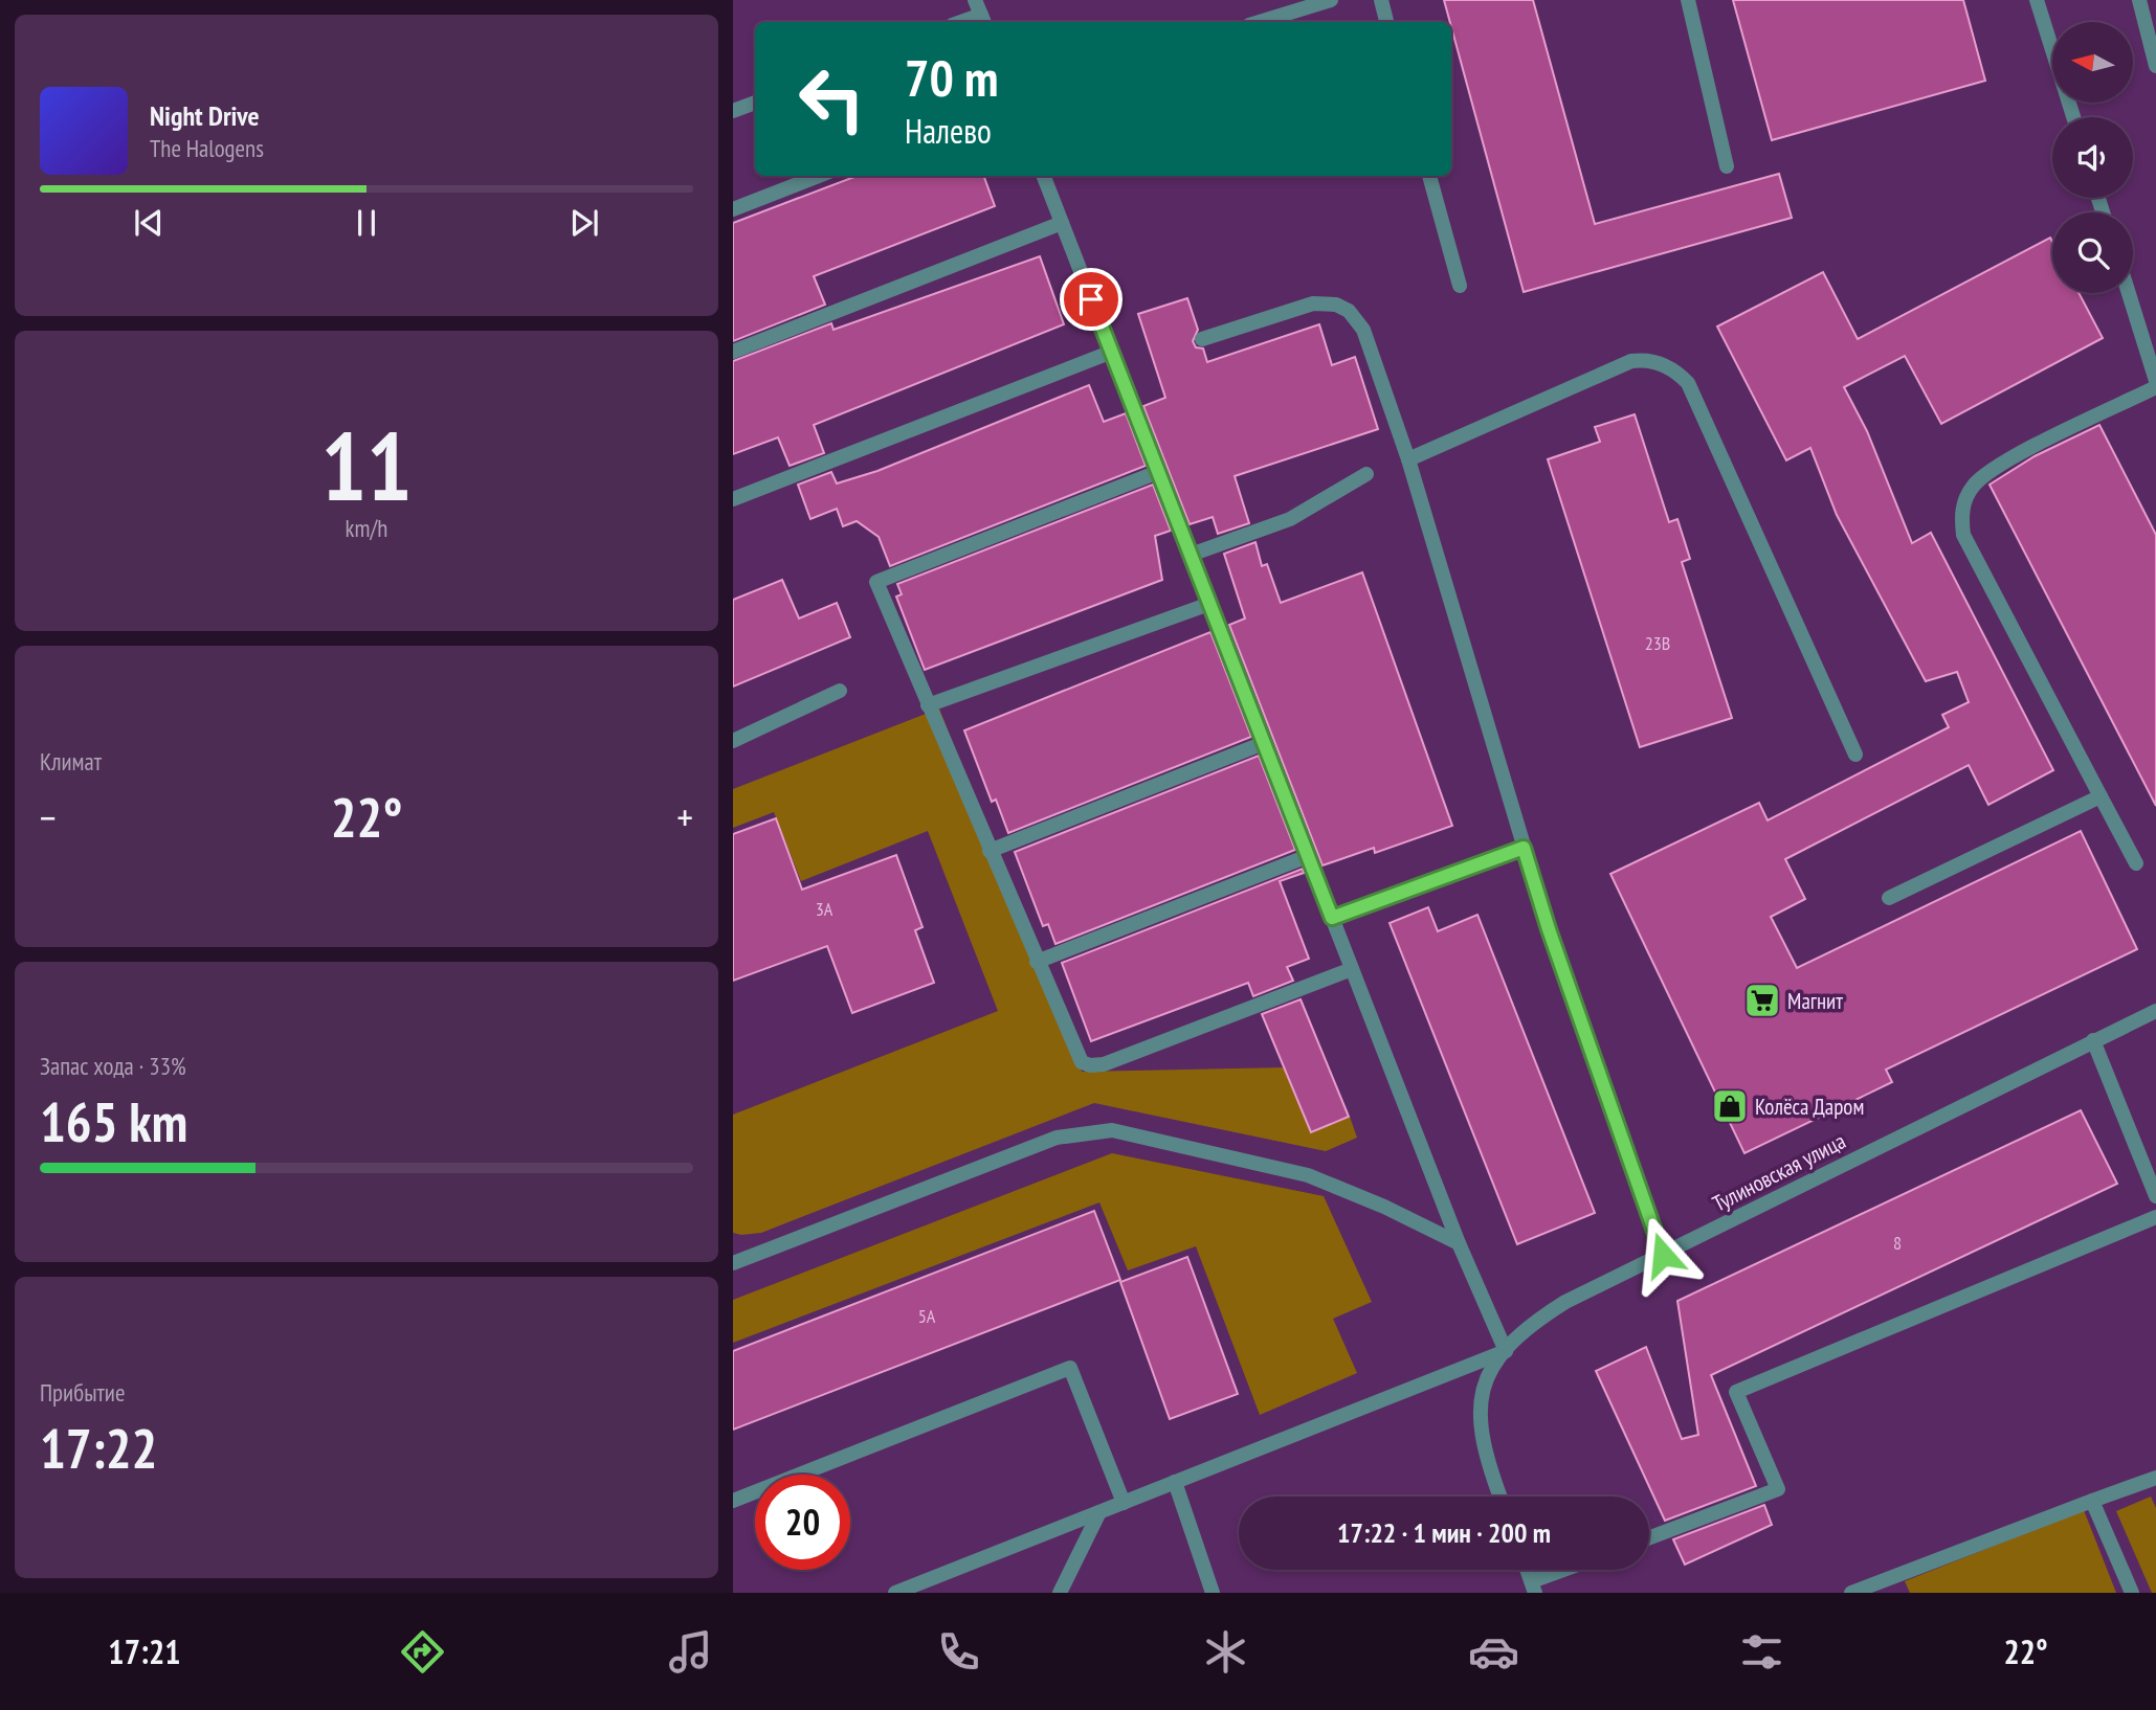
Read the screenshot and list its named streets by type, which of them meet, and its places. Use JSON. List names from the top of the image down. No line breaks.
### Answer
{"streets":{"street":["Тулиновская улица"]},"places":{"supermarket":["Магнит"],"shop":["Колёса Даром"]},"house_numbers":["23В","3А","8","5А"],"north":"left","page":{"turn":["70 m","Налево"],"song":["Night Drive","The Halogens"],"tile":[["11","km/h"],"Климат",["Запас хода · 33%","165 km"],["Прибытие","17:22"]],"heat":["−","22°","+"],"limit":"20","trip":"17:22 · 1 мин · 200 m","tabs":["17:21","22°"]}}
